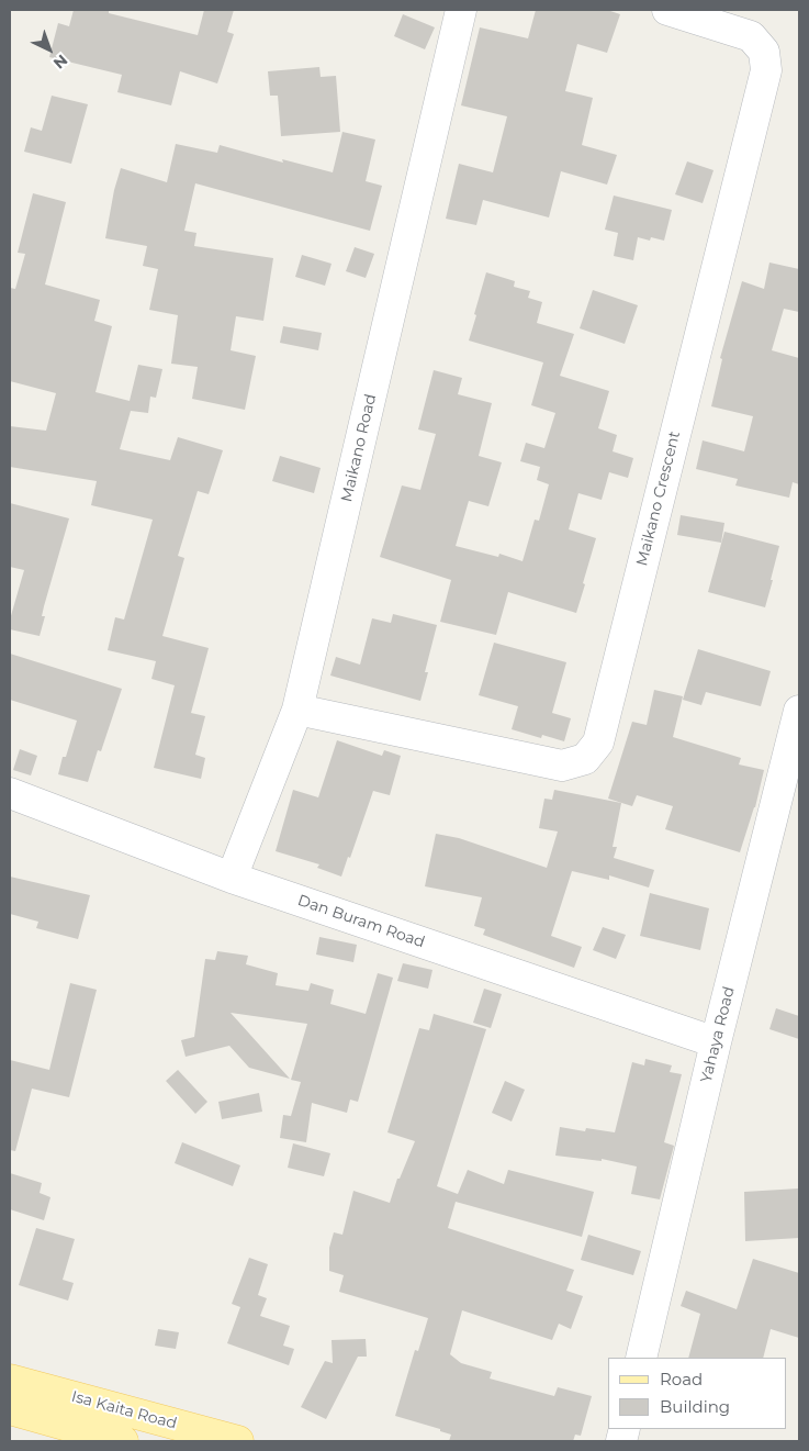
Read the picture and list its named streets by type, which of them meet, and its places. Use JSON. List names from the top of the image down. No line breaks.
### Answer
{"streets":{"main road":["Isa Kaita Road"],"street":["Maikano Road","Maikano Crescent","Dan Buram Road","Yahaya Road"]},"crossings":[["Maikano Road","Maikano Crescent"],["Maikano Road","Dan Buram Road"],["Dan Buram Road","Yahaya Road"]],"legend":["Road","Building"],"north":"bottom right"}
